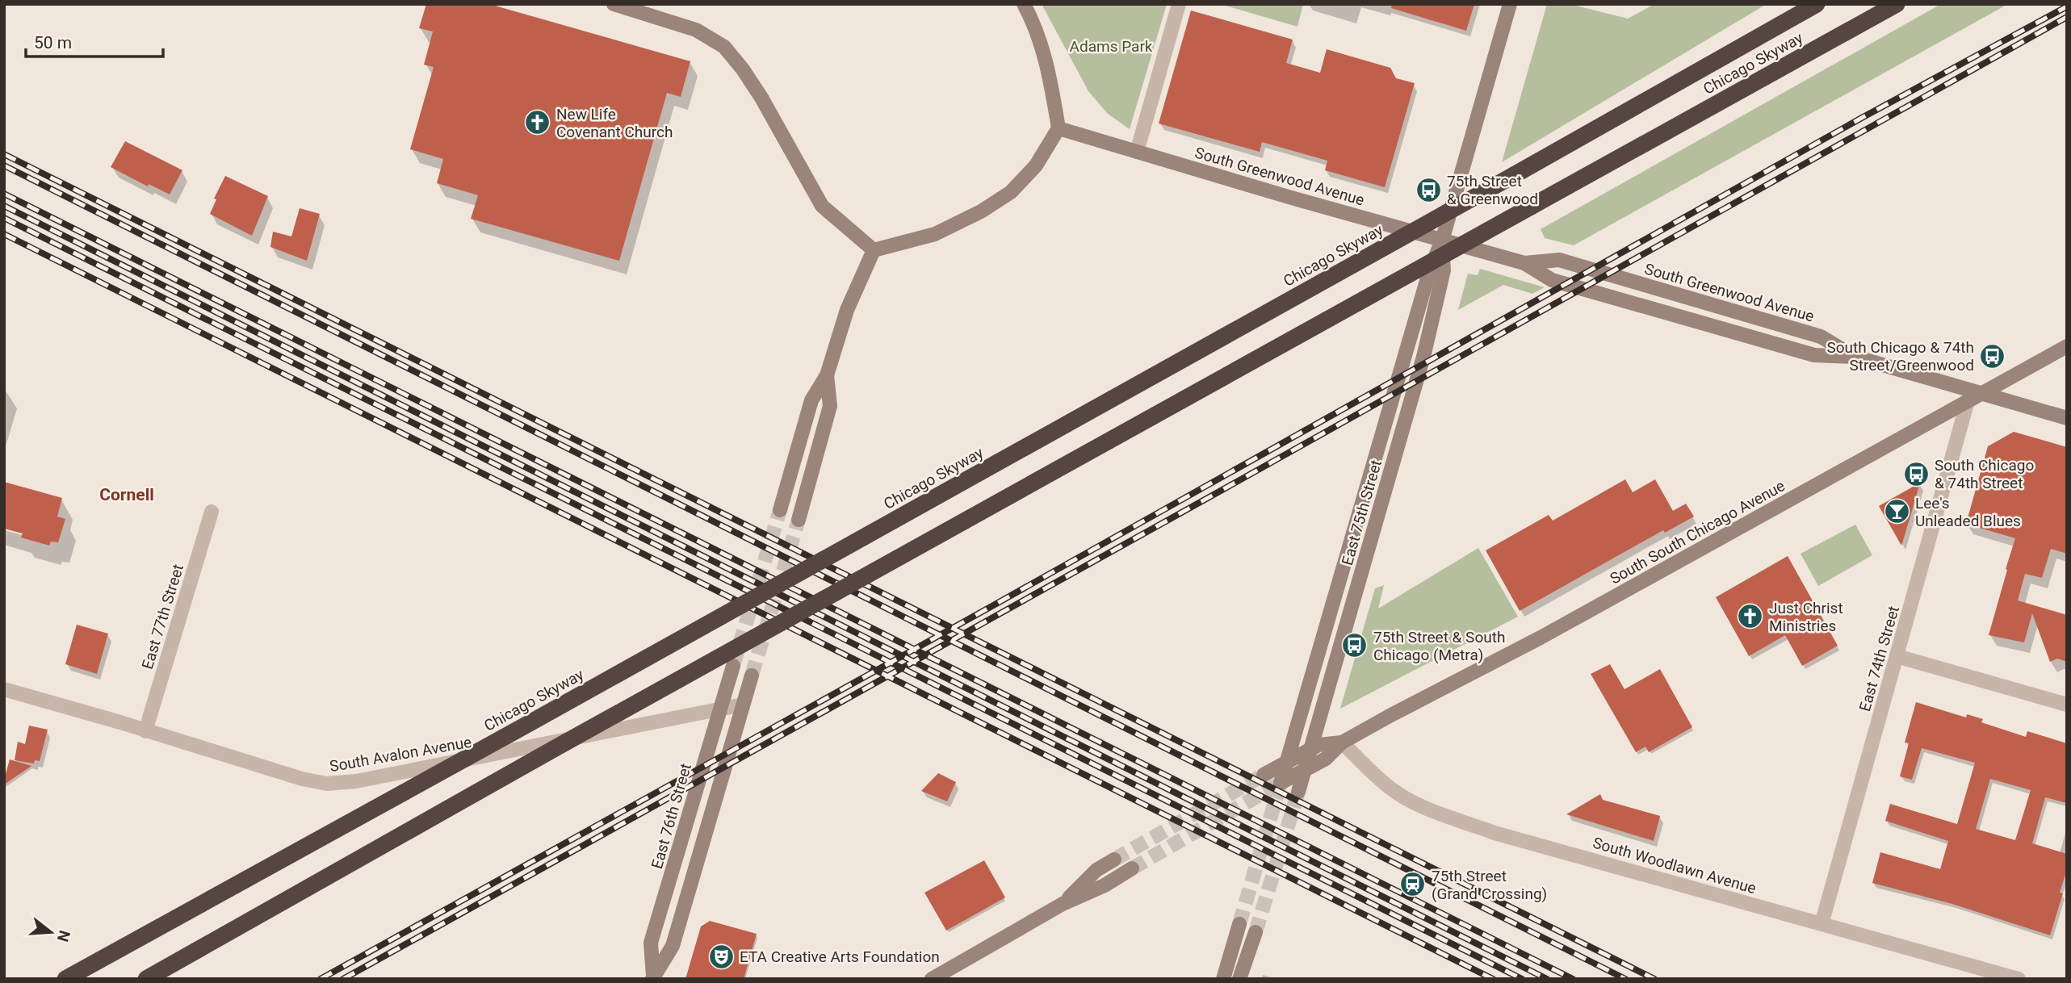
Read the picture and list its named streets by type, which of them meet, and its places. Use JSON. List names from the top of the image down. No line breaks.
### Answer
{"streets":{"highway":["Chicago Skyway"],"street":["South Greenwood Avenue","East 75th Street","South South Chicago Avenue","East 77th Street","East 74th Street","South Avalon Avenue","East 76th Street","South Woodlawn Avenue"]},"crossings":[["South Greenwood Avenue","East 75th Street"],["South Greenwood Avenue","South South Chicago Avenue"],["East 75th Street","South South Chicago Avenue"],["South South Chicago Avenue","East 74th Street"],["South South Chicago Avenue","South Woodlawn Avenue"],["East 77th Street","South Avalon Avenue"],["East 74th Street","South Woodlawn Avenue"],["South Avalon Avenue","East 76th Street"]],"districts":["Cornell"],"parks":["Adams Park"],"places":{"church":["New Life Covenant Church","Just Christ Ministries"],"bus stop":["75th Street & Greenwood","South Chicago & 74th Street/Greenwood","South Chicago & 74th Street","75th Street & South Chicago (Metra)"],"bar":["Lee's Unleaded Blues"],"station":["75th Street (Grand Crossing)"],"theatre":["ETA Creative Arts Foundation"]},"scale_bar":"50 m","north":"right"}
